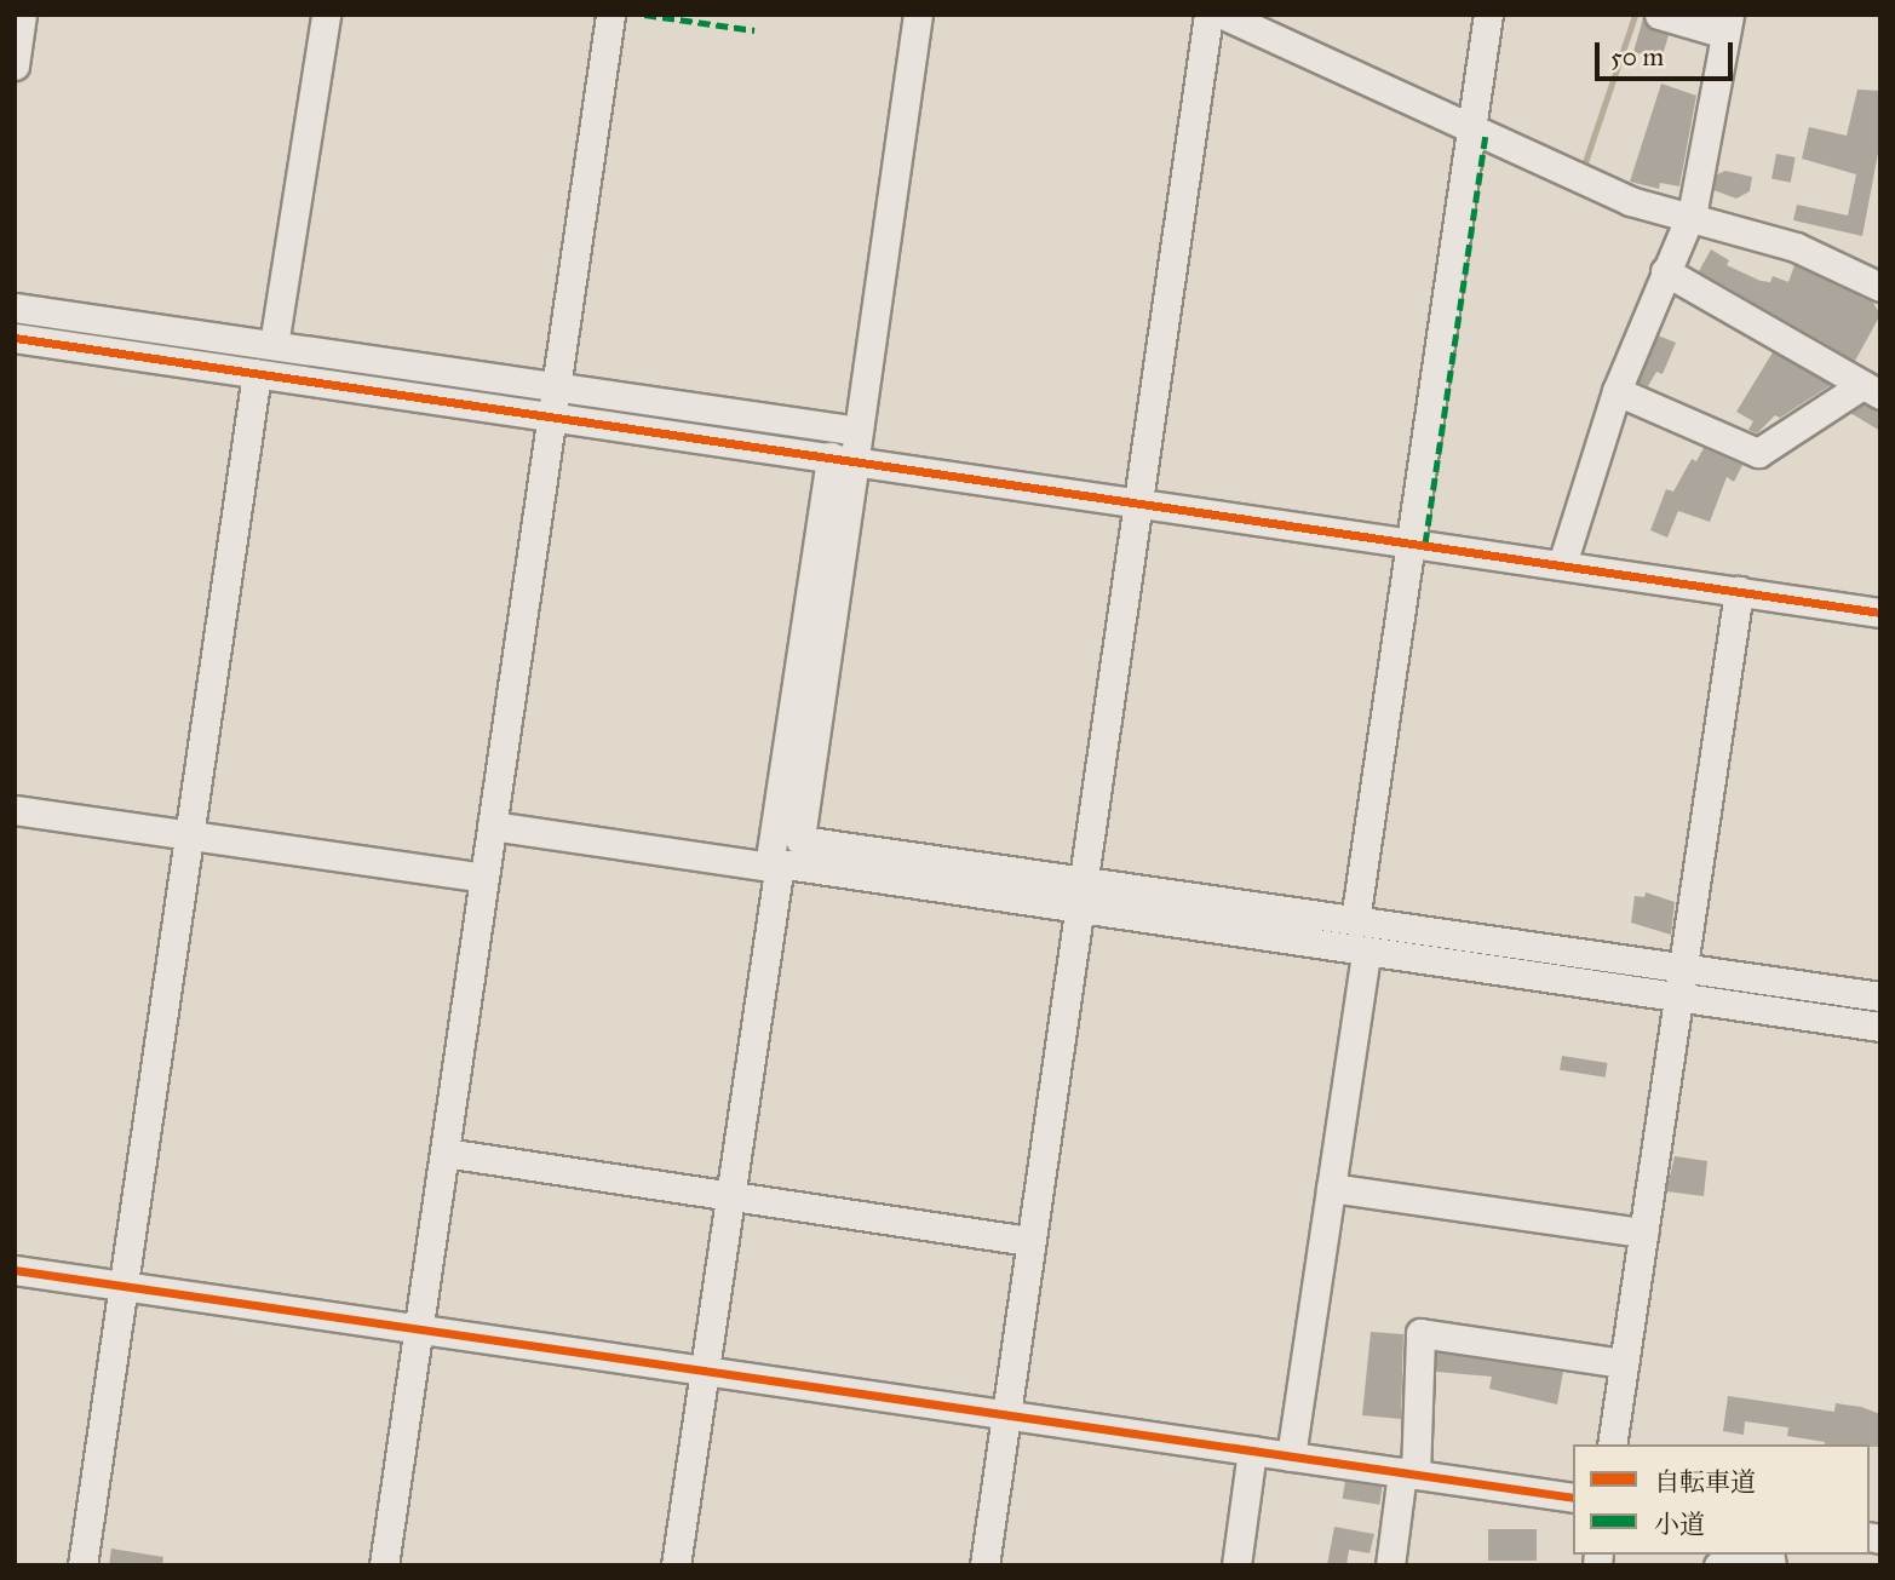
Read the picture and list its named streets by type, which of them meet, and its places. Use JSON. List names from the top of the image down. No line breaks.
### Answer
{"legend":["自転車道","小道"],"scale_bar":"50 m"}
